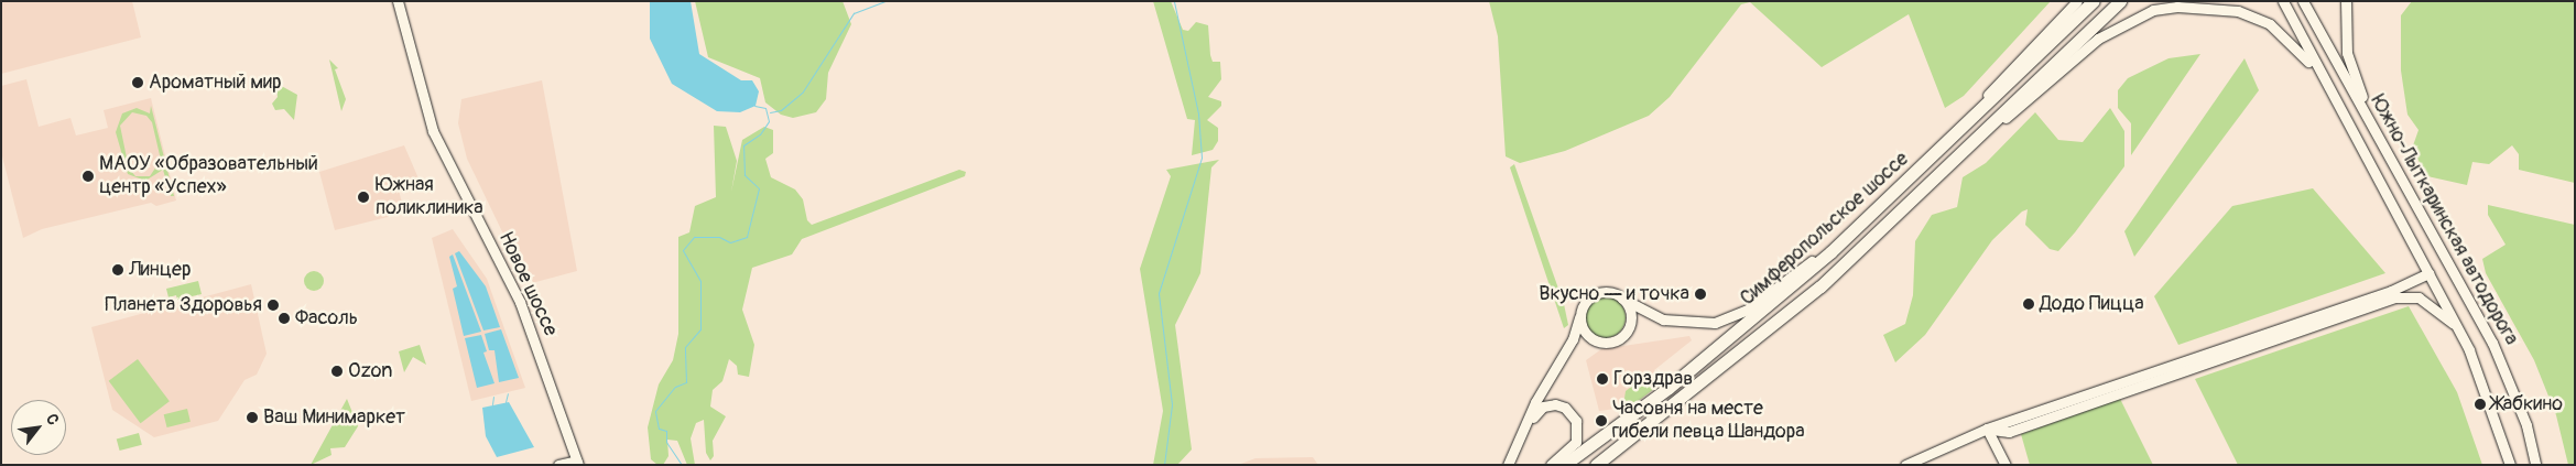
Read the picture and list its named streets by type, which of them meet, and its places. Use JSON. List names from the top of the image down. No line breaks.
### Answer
{"streets":{"highway":["Симферопольское шоссе"],"street":["Южно-Лыткаринская автодорога","Новое шоссе"]},"places":["Ароматный мир","МАОУ «Образовательный центр «Успех»","Южная поликлиника","Линцер","Вкусно — и точка","Додо Пицца","Планета Здоровья","Фасоль","Ozon","Горздрав","Жабкино","Ваш Минимаркет","Часовня на месте гибели певца Шандора"],"north":"top right"}
